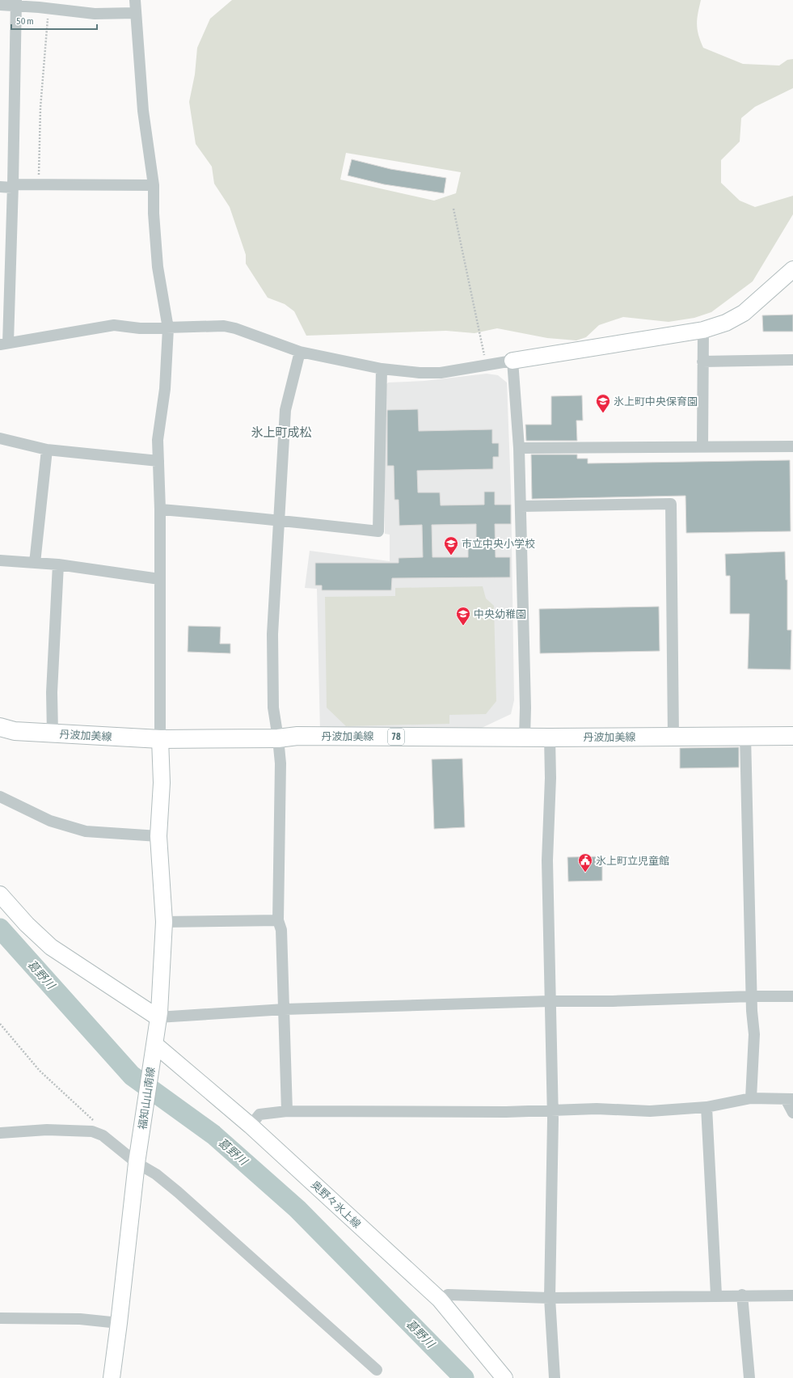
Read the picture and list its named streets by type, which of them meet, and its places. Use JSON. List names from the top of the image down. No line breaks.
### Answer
{"streets":{"main road":["丹波加美線","78","福知山山南線","奥野々氷上線"]},"crossings":[["丹波加美線","福知山山南線"],["福知山山南線","奥野々氷上線"]],"districts":["氷上町成松"],"water":["葛野川"],"places":{"school or university":["氷上町中央保育園","市立中央小学校","中央幼稚園"],"public building":["氷上町立児童館"]},"scale_bar":"50 m"}
